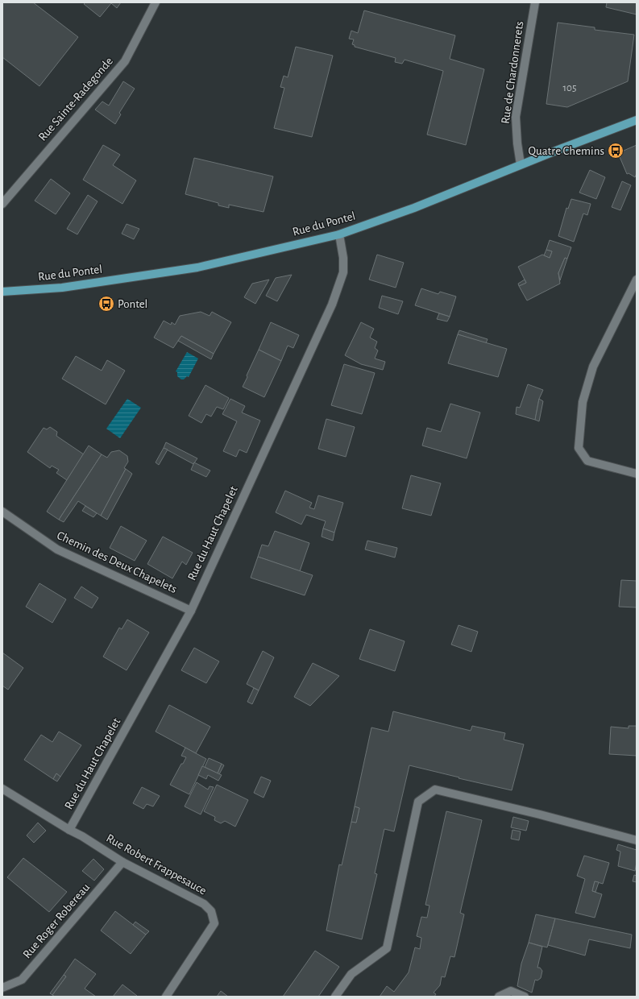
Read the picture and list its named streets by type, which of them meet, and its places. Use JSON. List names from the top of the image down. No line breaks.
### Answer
{"streets":{"main road":["Rue du Pontel"],"street":["Rue de Chardonnerets","Rue Sainte-Radegonde","Rue du Haut Chapelet","Chemin des Deux Chapelets","Rue Robert Frappesauce","Rue Roger Robereau"]},"crossings":[["Rue de Chardonnerets","Rue du Pontel"],["Rue du Pontel","Rue du Haut Chapelet"],["Rue du Haut Chapelet","Chemin des Deux Chapelets"],["Rue du Haut Chapelet","Rue Robert Frappesauce"],["Rue Robert Frappesauce","Rue Roger Robereau"]],"places":{"bus stop":["Quatre Chemins","Pontel"]},"house_numbers":["105"]}
